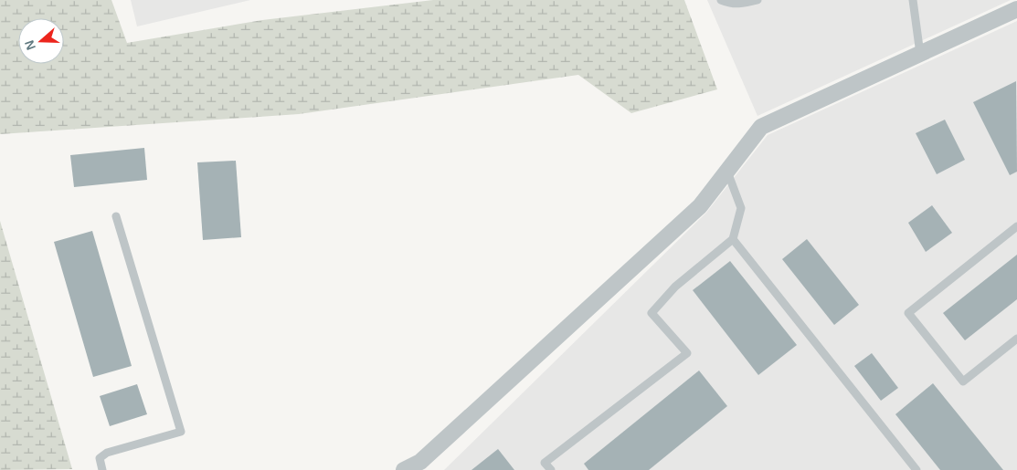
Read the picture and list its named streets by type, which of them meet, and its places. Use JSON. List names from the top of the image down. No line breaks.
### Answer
{"north":"left"}
